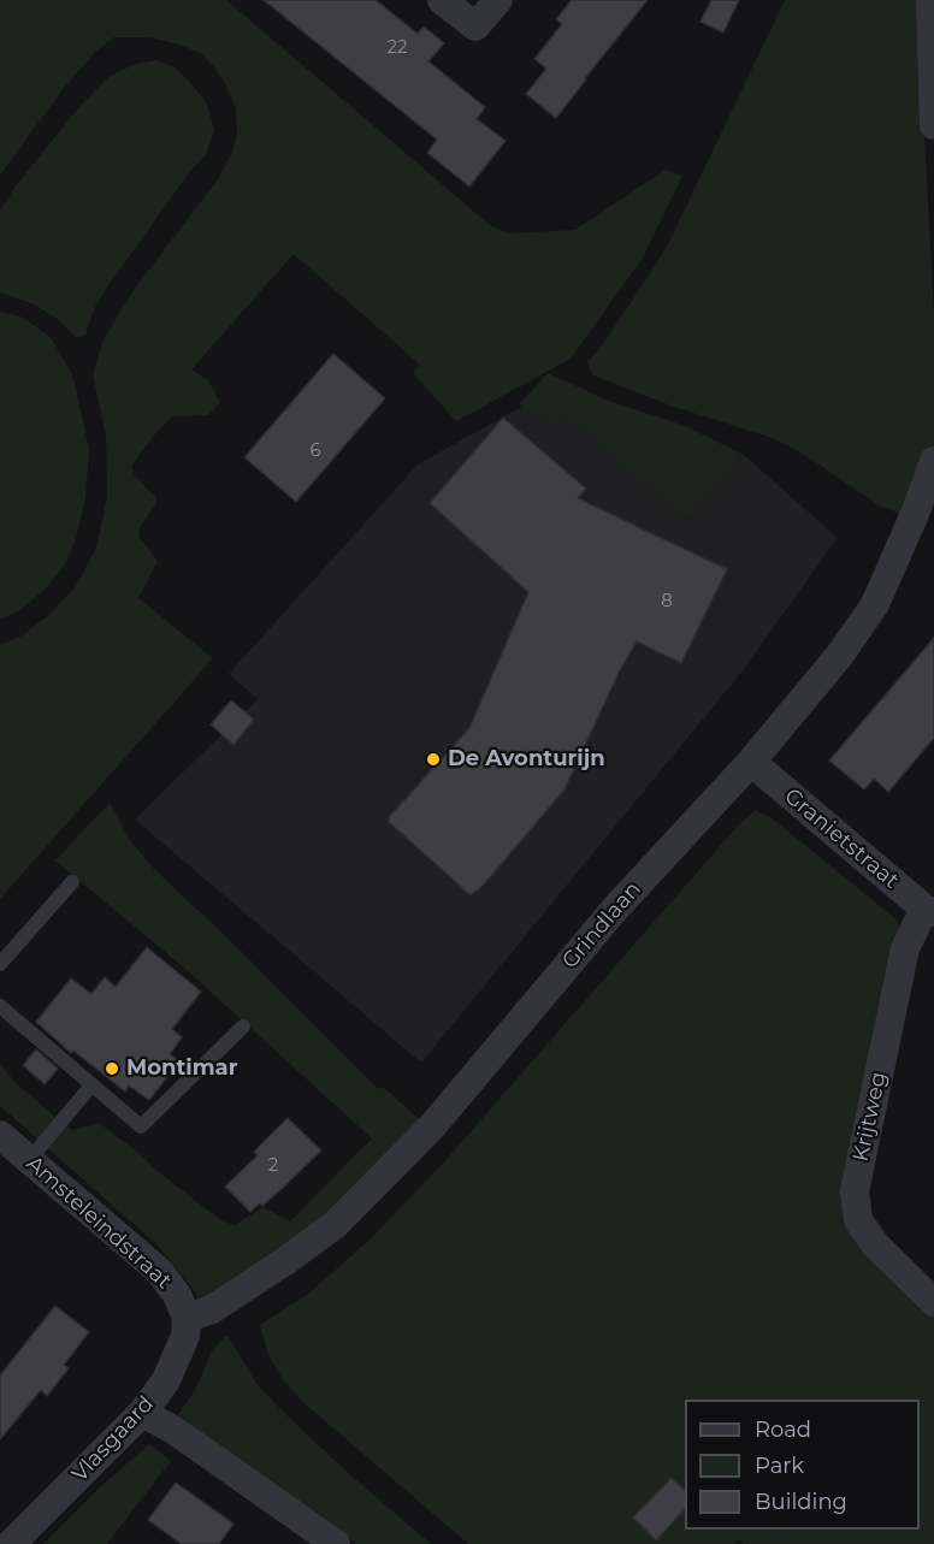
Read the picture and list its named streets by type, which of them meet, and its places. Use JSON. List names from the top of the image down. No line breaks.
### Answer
{"streets":{"street":["Granietstraat","Grindlaan","Krijtweg","Amsteleindstraat","Vlasgaard"]},"crossings":[["Granietstraat","Grindlaan"],["Granietstraat","Krijtweg"],["Grindlaan","Amsteleindstraat"],["Grindlaan","Vlasgaard"],["Amsteleindstraat","Vlasgaard"]],"places":["De Avonturijn","Montimar"],"house_numbers":["22","6","8","2"],"legend":["Road","Park","Building"]}
